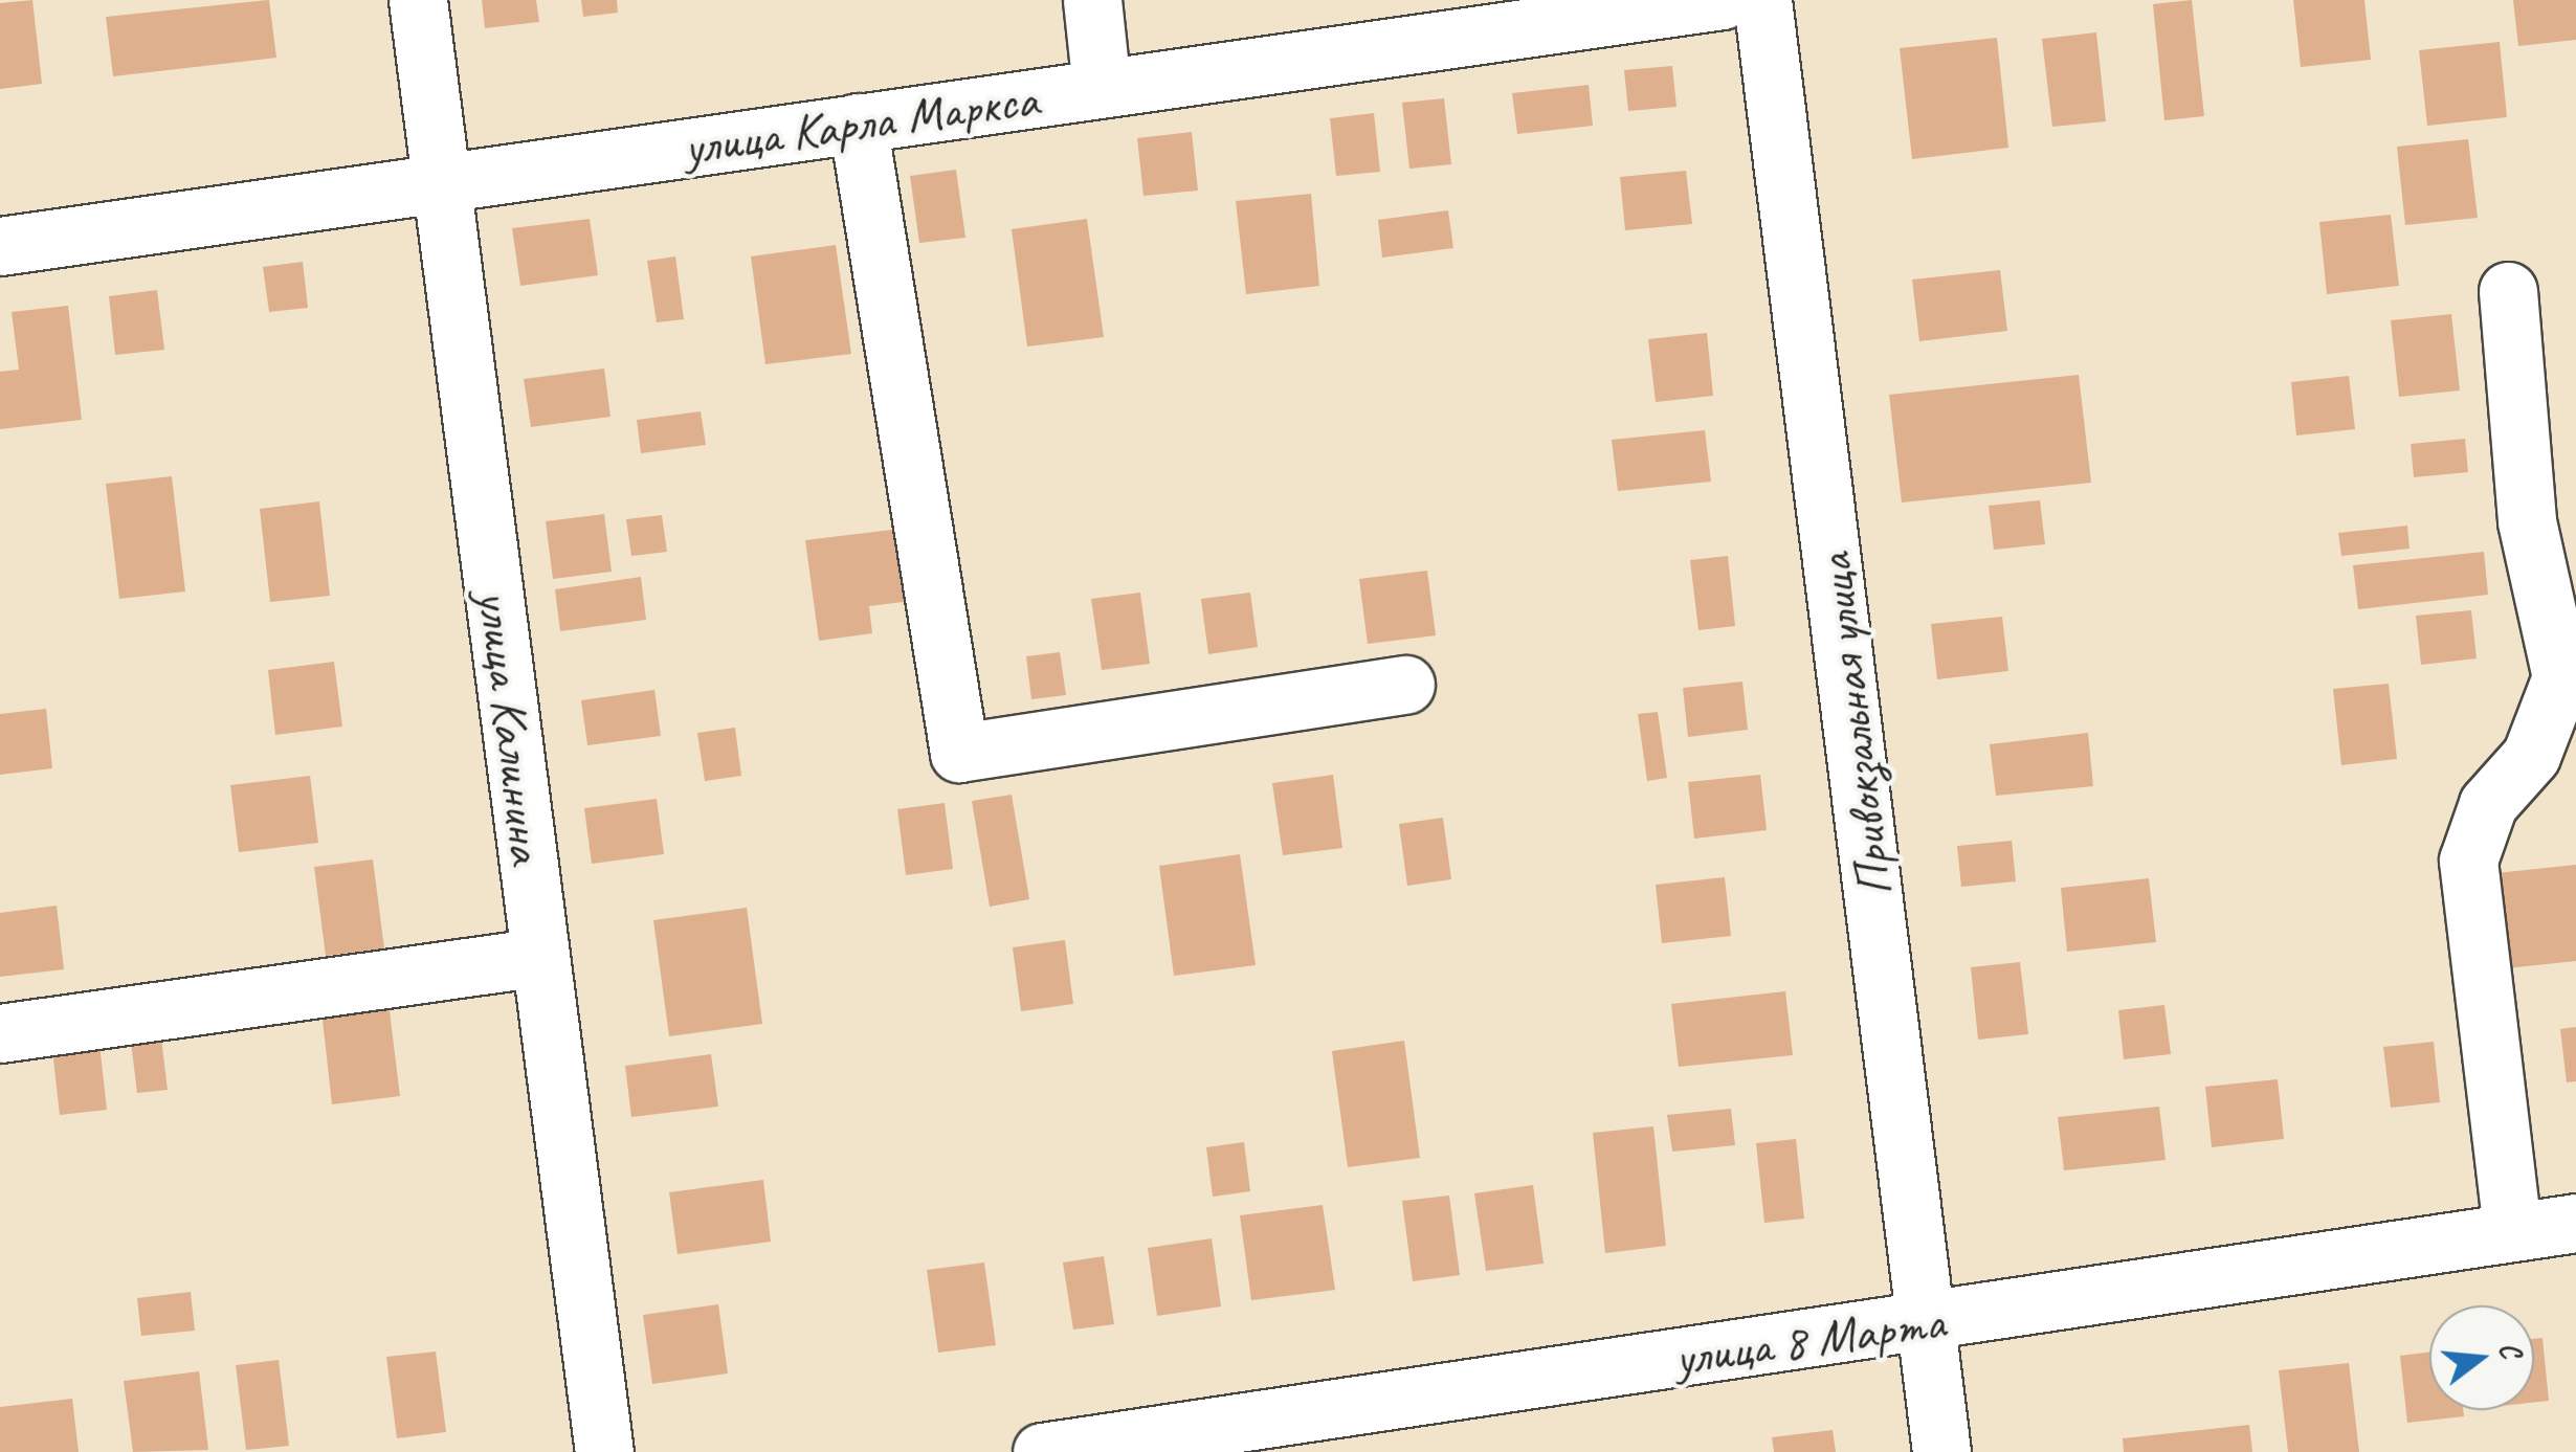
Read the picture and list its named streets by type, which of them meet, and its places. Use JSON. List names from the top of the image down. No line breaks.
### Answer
{"streets":{"street":["улица Карла Маркса","Привокзальная улица","улица Калинина","улица 8 Марта"]},"crossings":[["улица Карла Маркса","улица Калинина"],["Привокзальная улица","улица 8 Марта"]],"north":"right"}
